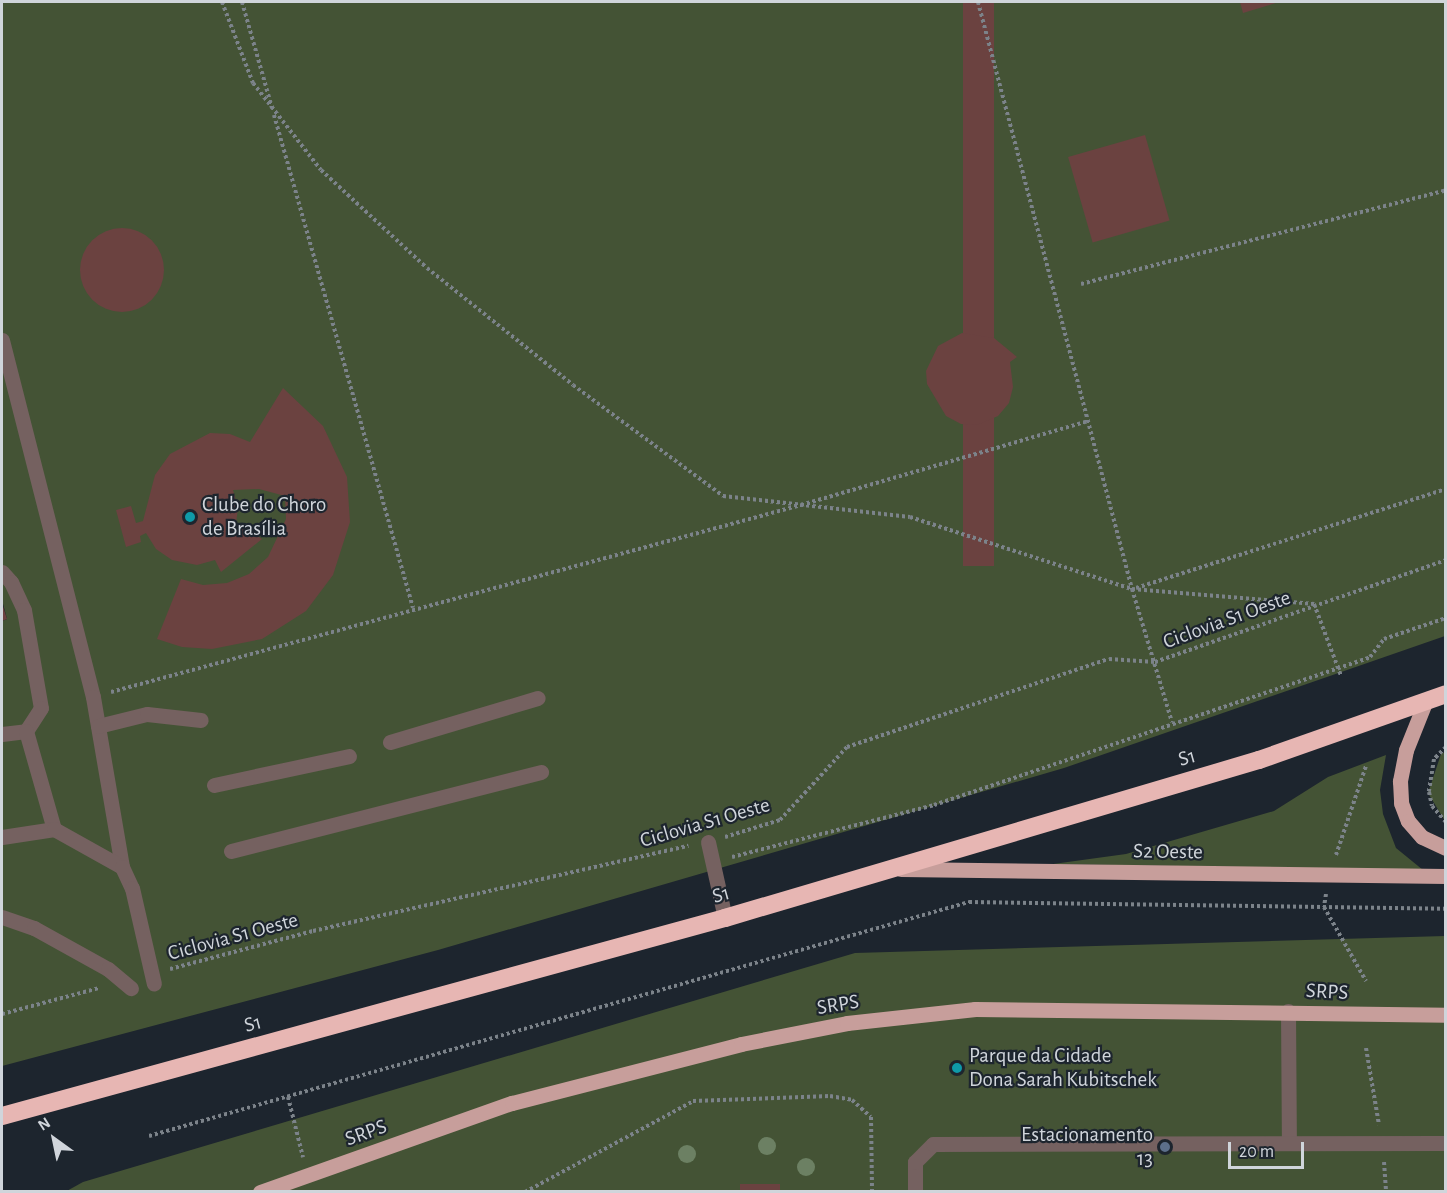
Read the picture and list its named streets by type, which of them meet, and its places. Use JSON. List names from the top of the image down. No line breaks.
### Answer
{"streets":{"highway":["S1"],"main road":["S2 Oeste","SRPS"],"path":["Ciclovia S1 Oeste"]},"crossings":[["S1","S2 Oeste"]],"places":["Clube do Choro de Brasília","Parque da Cidade Dona Sarah Kubitschek","Estacionamento 13"],"scale_bar":"20 m","north":"top left"}
